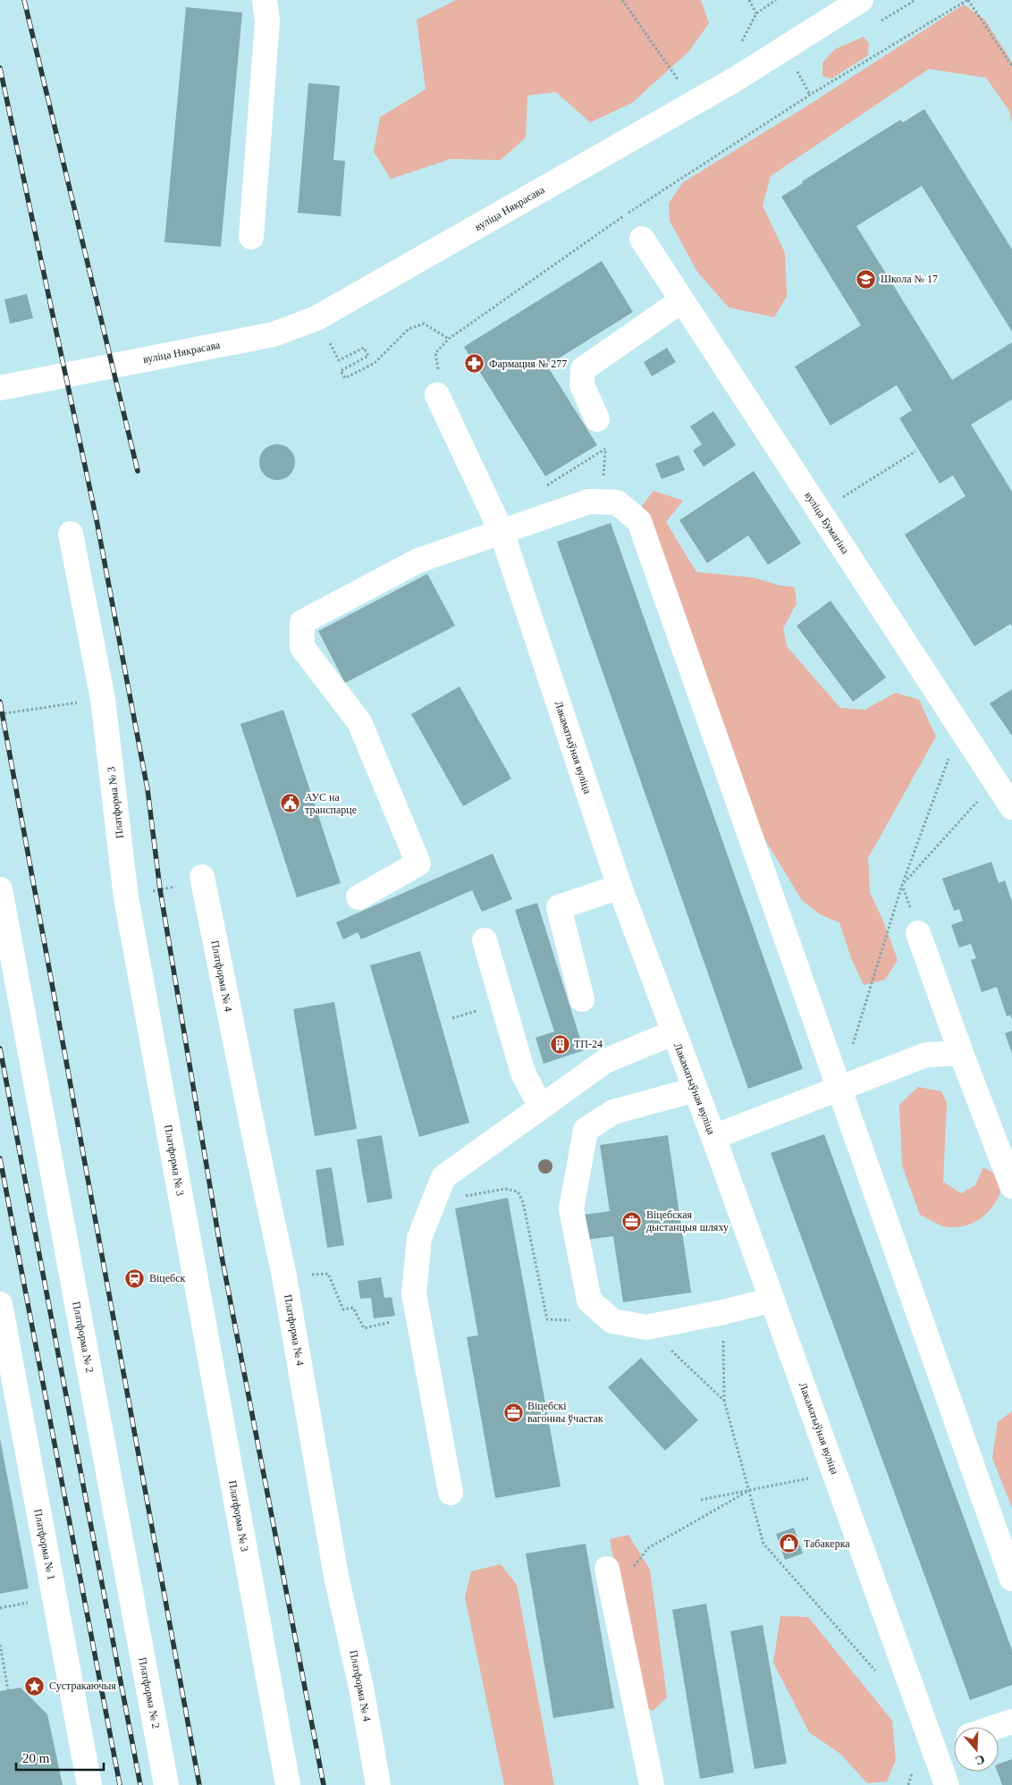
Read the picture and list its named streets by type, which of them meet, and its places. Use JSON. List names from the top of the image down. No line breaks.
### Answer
{"streets":{"street":["вуліца Някрасава","вуліца Бумагіна","Лакаматыўная вуліца","Платформа № 3","Платформа № 4","Платформа № 2","Платформа № 1"]},"places":{"school or university":["Школа № 17"],"pharmacy":["Фармация № 277"],"public building":["АУС на транспарце"],"building":["ТП-24"],"office":["Віцебская дыстанцыя шляху","Віцебскі вагонны ўчастак"],"station":["Віцебск"],"shop":["Табакерка"],"place":["Сустракаючыя"]},"scale_bar":"20 m","north":"bottom"}
